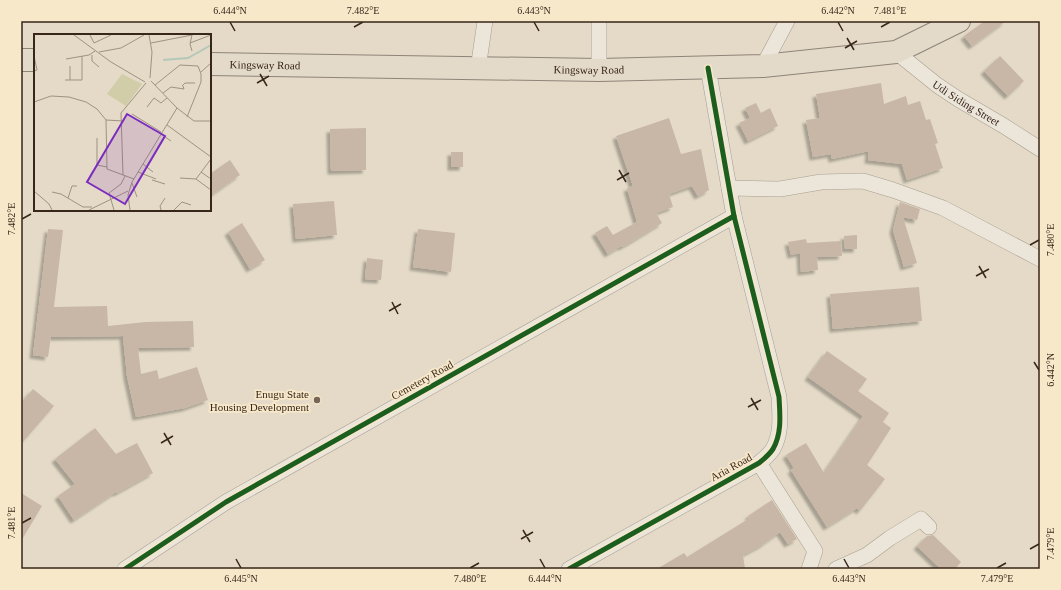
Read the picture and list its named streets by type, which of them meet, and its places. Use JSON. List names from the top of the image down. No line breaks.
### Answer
{"streets":{"main road":["Kingsway Road"],"street":["Udi Siding Street","Cemetery Road","Aria Road"]},"crossings":[["Kingsway Road","Udi Siding Street"],["Kingsway Road","Aria Road"],["Cemetery Road","Aria Road"]],"places":["Enugu State Housing Development"],"coordinates":["6.444°N","7.482°E","6.443°N","6.442°N","7.481°E","7.480°E","7.479°E","6.445°N"]}
